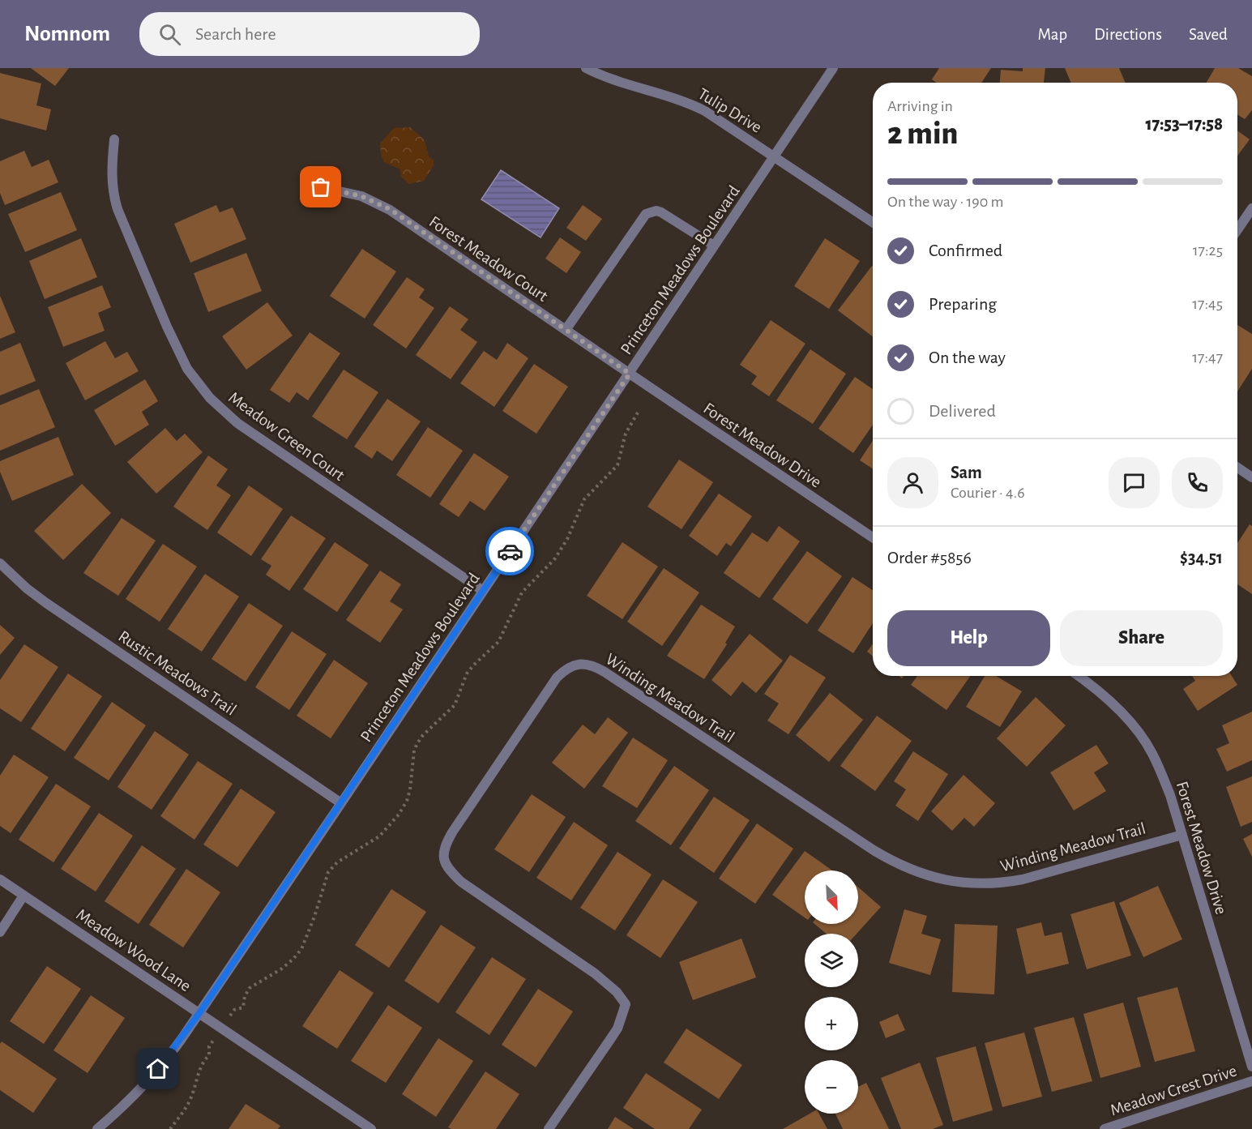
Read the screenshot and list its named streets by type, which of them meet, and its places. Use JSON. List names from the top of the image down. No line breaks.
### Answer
{"streets":{"street":["Tulip Drive","Forest Meadow Court","Princeton Meadows Boulevard","Meadow Green Court","Forest Meadow Drive","Rustic Meadows Trail","Winding Meadow Trail","Meadow Wood Lane","Meadow Crest Drive"]},"crossings":[["Tulip Drive","Princeton Meadows Boulevard"],["Forest Meadow Court","Princeton Meadows Boulevard"],["Forest Meadow Court","Forest Meadow Drive"],["Princeton Meadows Boulevard","Meadow Green Court"],["Princeton Meadows Boulevard","Forest Meadow Drive"],["Princeton Meadows Boulevard","Rustic Meadows Trail"],["Princeton Meadows Boulevard","Meadow Wood Lane"],["Forest Meadow Drive","Winding Meadow Trail"]],"north":"bottom right","page":{"header":"Nomnom","search":"Search here","nav":["Map","Directions","Saved"],"heading":["2 min","Arriving in","17:53–17:58"],"panel":["Sam","Courier · 4.6","Order #5856","$34.51"],"bar":"On the way · 190 m","list":[["Confirmed","17:25"],["Preparing","17:45"],["On the way","17:47"],"Delivered"],"buttons":["Help","Share"],"map_buttons":["+","−"]}}
